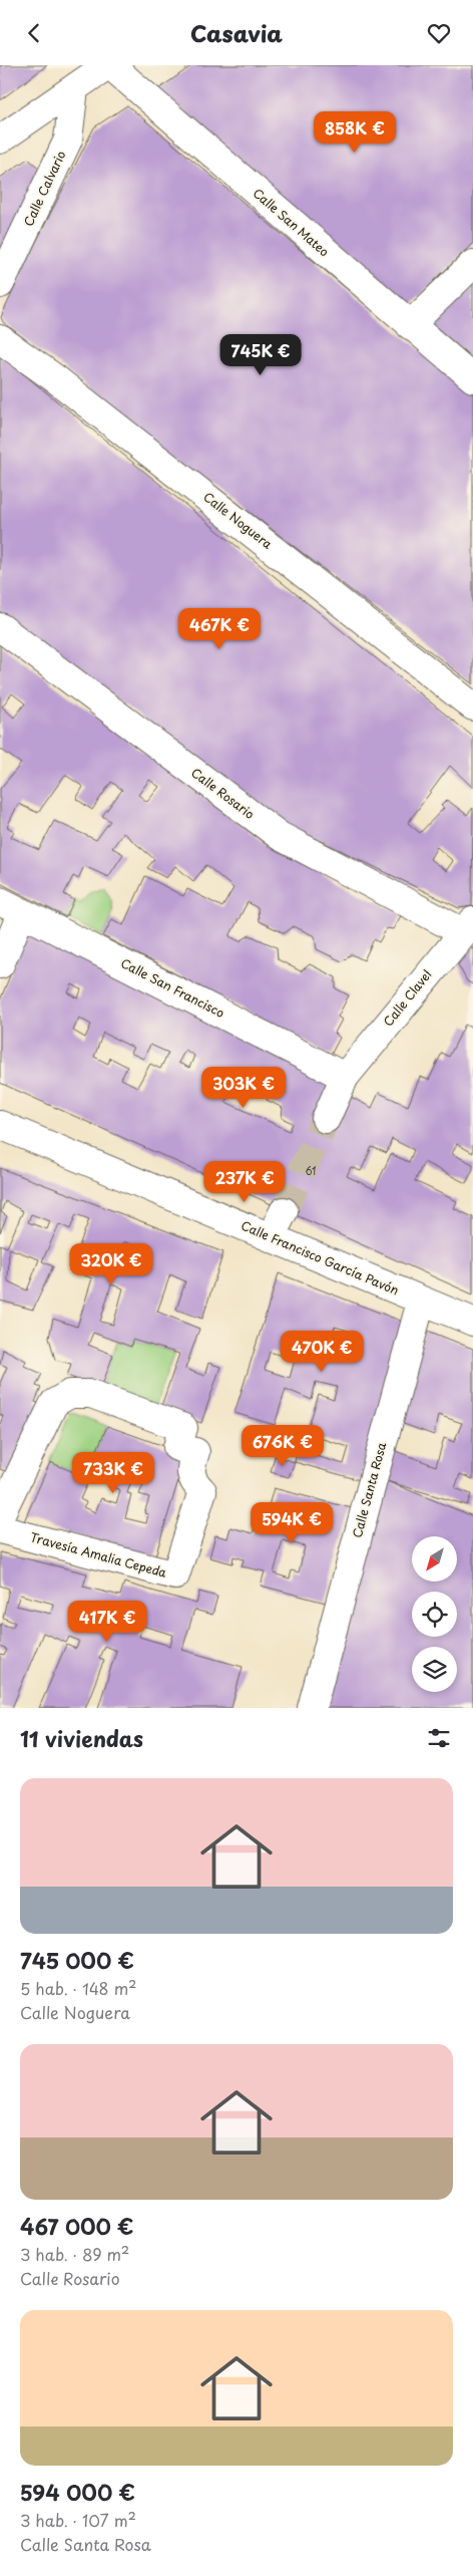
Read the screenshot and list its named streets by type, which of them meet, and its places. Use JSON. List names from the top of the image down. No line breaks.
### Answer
{"streets":{"street":["Calle Calvario","Calle San Mateo","Calle Noguera","Calle Rosario","Calle San Francisco","Calle Clavel","Calle Francisco García Pavón","Calle Santa Rosa","Travesía Amalia Cepeda"]},"crossings":[["Calle Rosario","Calle Clavel"],["Calle San Francisco","Calle Clavel"],["Calle Francisco García Pavón","Calle Santa Rosa"]],"house_numbers":["61"],"north":"bottom left","page":{"header":"Casavia","price":["858K €","745K €","467K €","303K €","237K €","320K €","470K €","676K €","733K €","594K €","417K €"],"heading":"11 viviendas","list":[{"name":"745 000 €","note":"5 hab. · 148 m² · Calle Noguera"},{"name":"467 000 €","note":"3 hab. · 89 m² · Calle Rosario"},{"name":"594 000 €","note":"3 hab. · 107 m² · Calle Santa Rosa"}]}}
